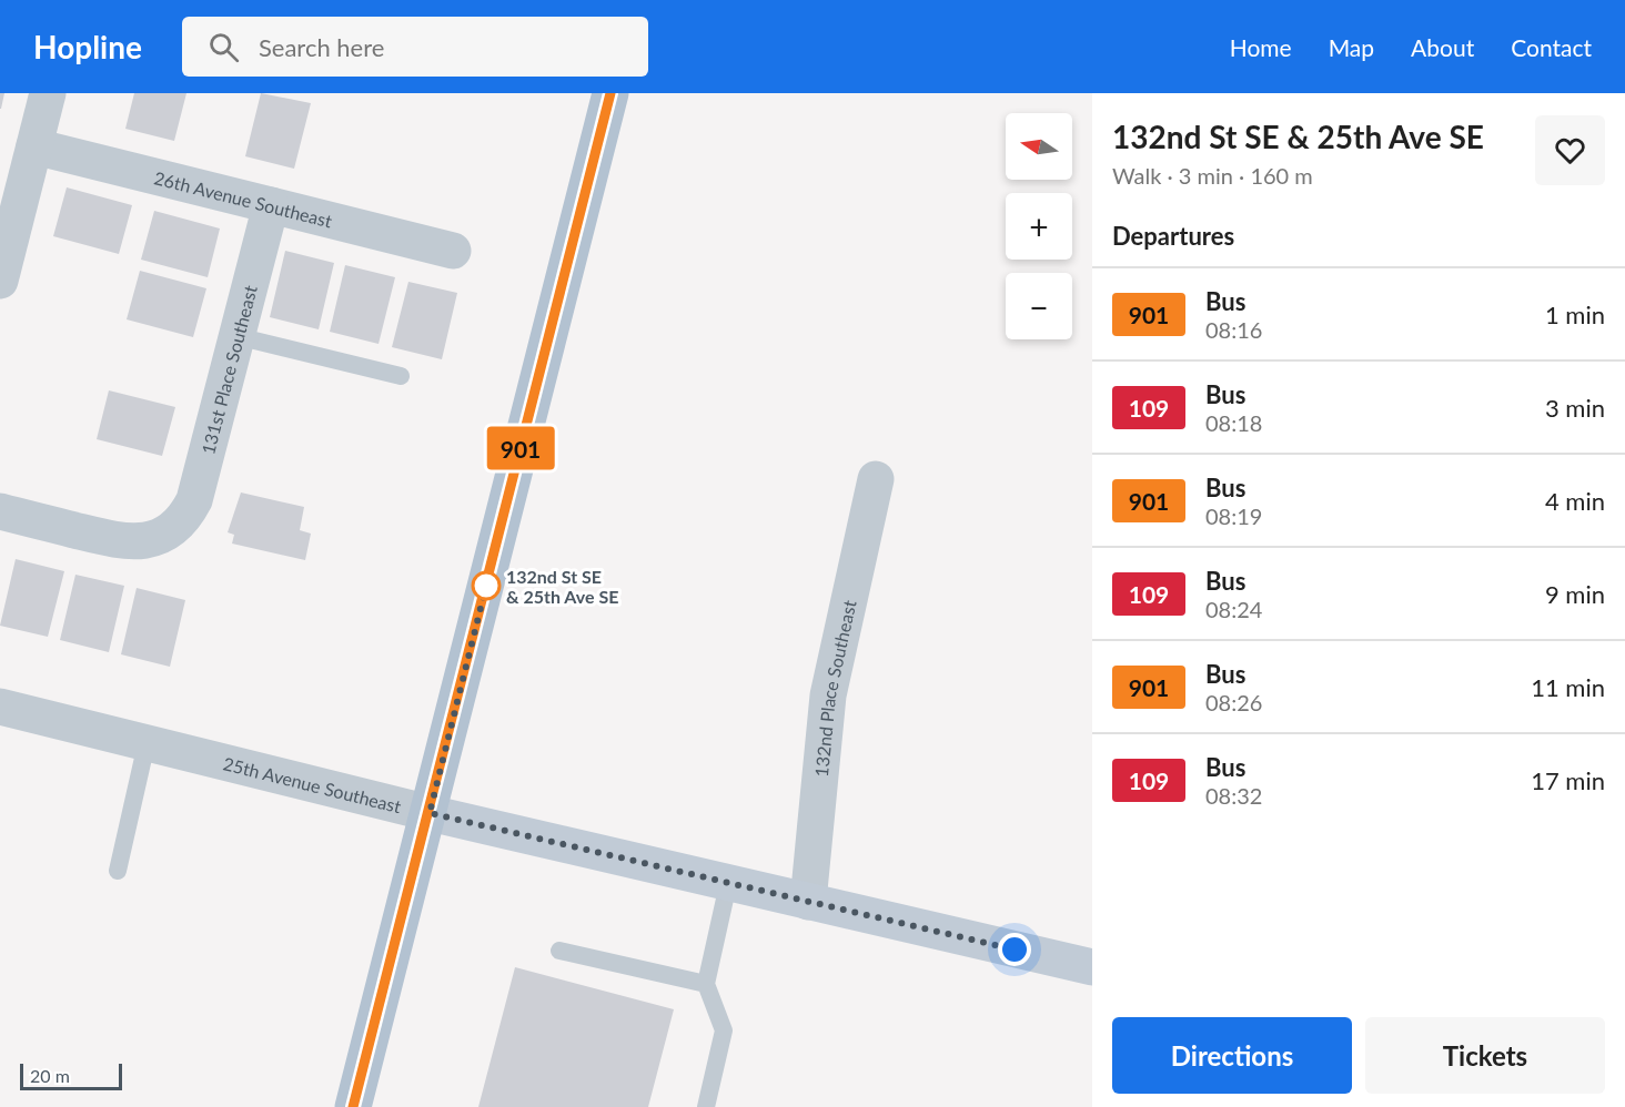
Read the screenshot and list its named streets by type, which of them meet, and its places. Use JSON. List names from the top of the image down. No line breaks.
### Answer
{"streets":{"street":["26th Avenue Southeast","131st Place Southeast","132nd Place Southeast","25th Avenue Southeast"]},"crossings":[["26th Avenue Southeast","131st Place Southeast"],["132nd Place Southeast","25th Avenue Southeast"]],"places":["132nd St SE & 25th Ave SE"],"lines":["bus line 901"],"scale_bar":"20 m","north":"left","page":{"header":"Hopline","search":"Search here","nav":["Home","Map","About","Contact"],"on_map":"901","heading":[["132nd St SE & 25th Ave SE","Walk · 3 min · 160 m"],"Departures"],"map_buttons":["+","−"],"list":[{"mark":"901","name":"Bus","note":"08:16","value":"1 min"},{"mark":"109","name":"Bus","note":"08:18","value":"3 min"},{"mark":"901","name":"Bus","note":"08:19","value":"4 min"},{"mark":"109","name":"Bus","note":"08:24","value":"9 min"},{"mark":"901","name":"Bus","note":"08:26","value":"11 min"},{"mark":"109","name":"Bus","note":"08:32","value":"17 min"}],"buttons":["Directions","Tickets"],"scale":"20 m"}}
